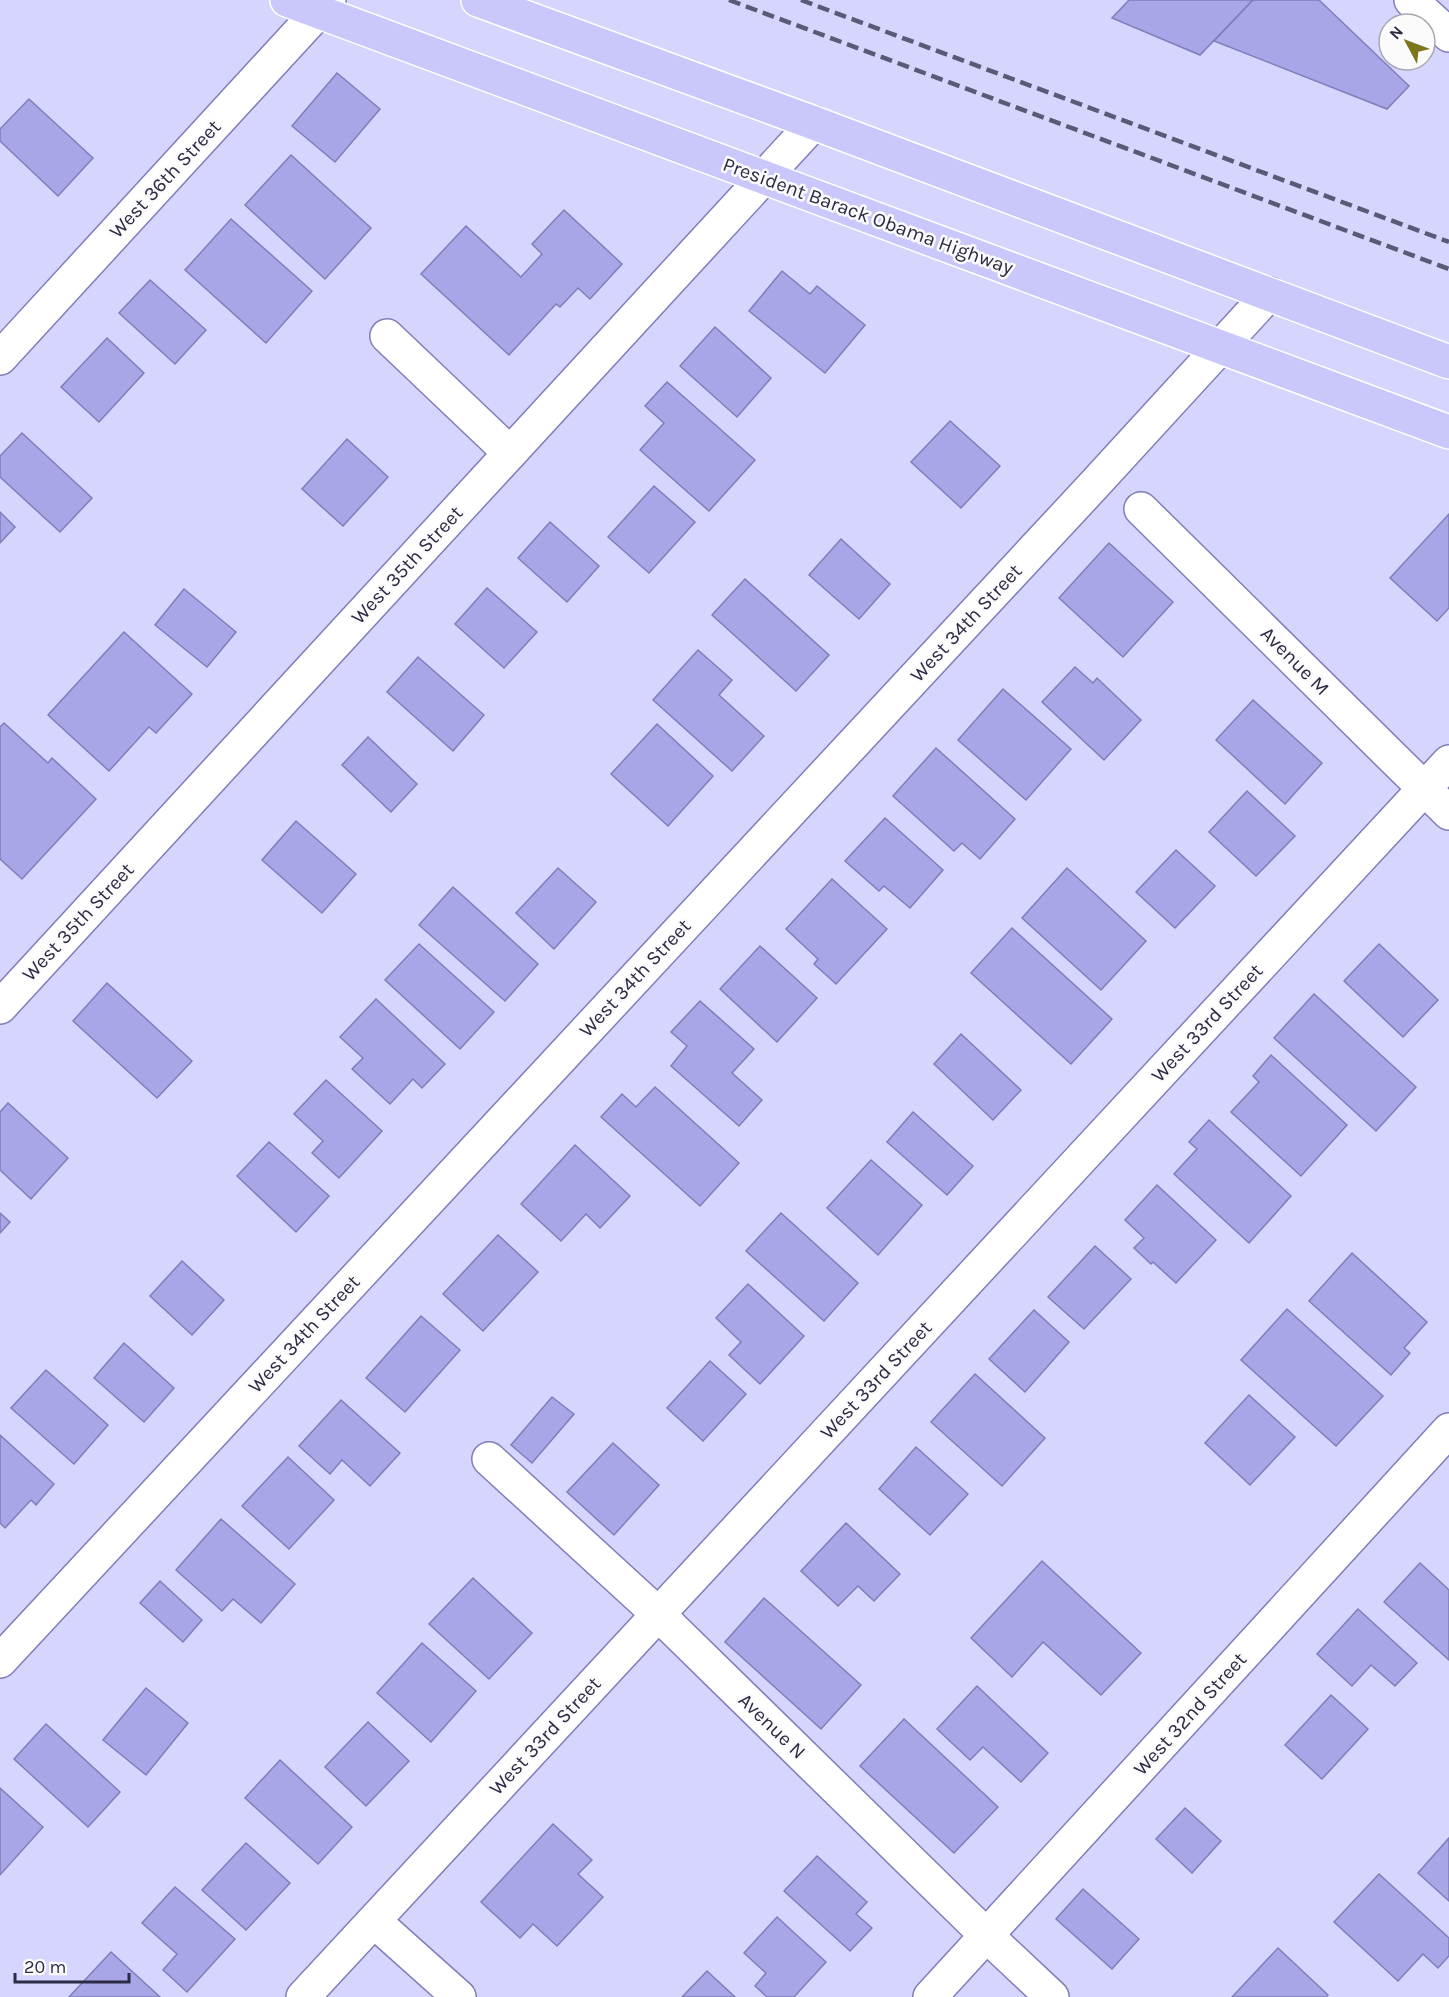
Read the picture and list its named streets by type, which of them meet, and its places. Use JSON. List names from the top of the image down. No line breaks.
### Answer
{"streets":{"main road":["President Barack Obama Highway"],"street":["West 36th Street","West 35th Street","West 34th Street","Avenue M","West 33rd Street","West 32nd Street","Avenue N"]},"crossings":[["West 36th Street","President Barack Obama Highway"],["President Barack Obama Highway","West 35th Street"],["President Barack Obama Highway","West 34th Street"],["Avenue M","West 33rd Street"],["West 33rd Street","Avenue N"],["West 32nd Street","Avenue N"]],"scale_bar":"20 m","north":"top left"}
